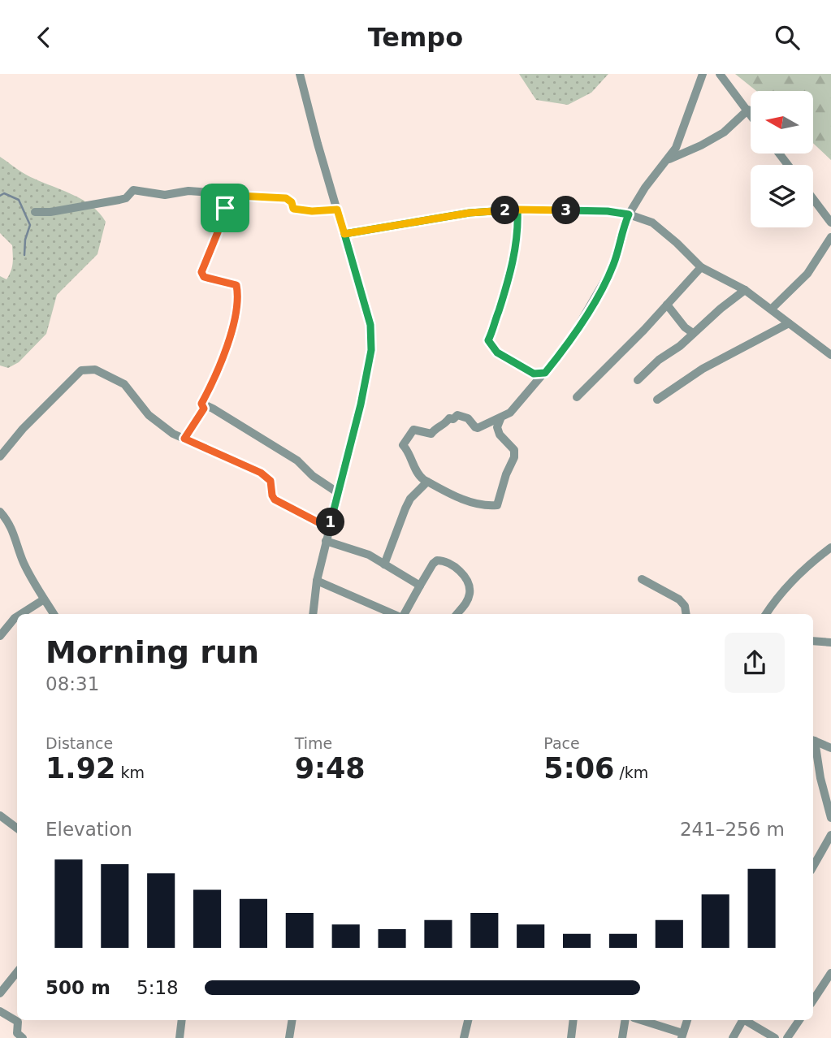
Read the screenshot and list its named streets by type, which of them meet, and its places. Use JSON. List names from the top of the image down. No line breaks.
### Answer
{"north":"left","page":{"header":"Tempo","pins":["2","3","1"],"heading":["Morning run","08:31"],"stats":[["Distance","1.92 km"],["Time","9:48"],["Pace","5:06 /km"]],"chart":["Elevation","241–256 m"],"list":[{"name":"500 m","note":"5:18"}]}}
